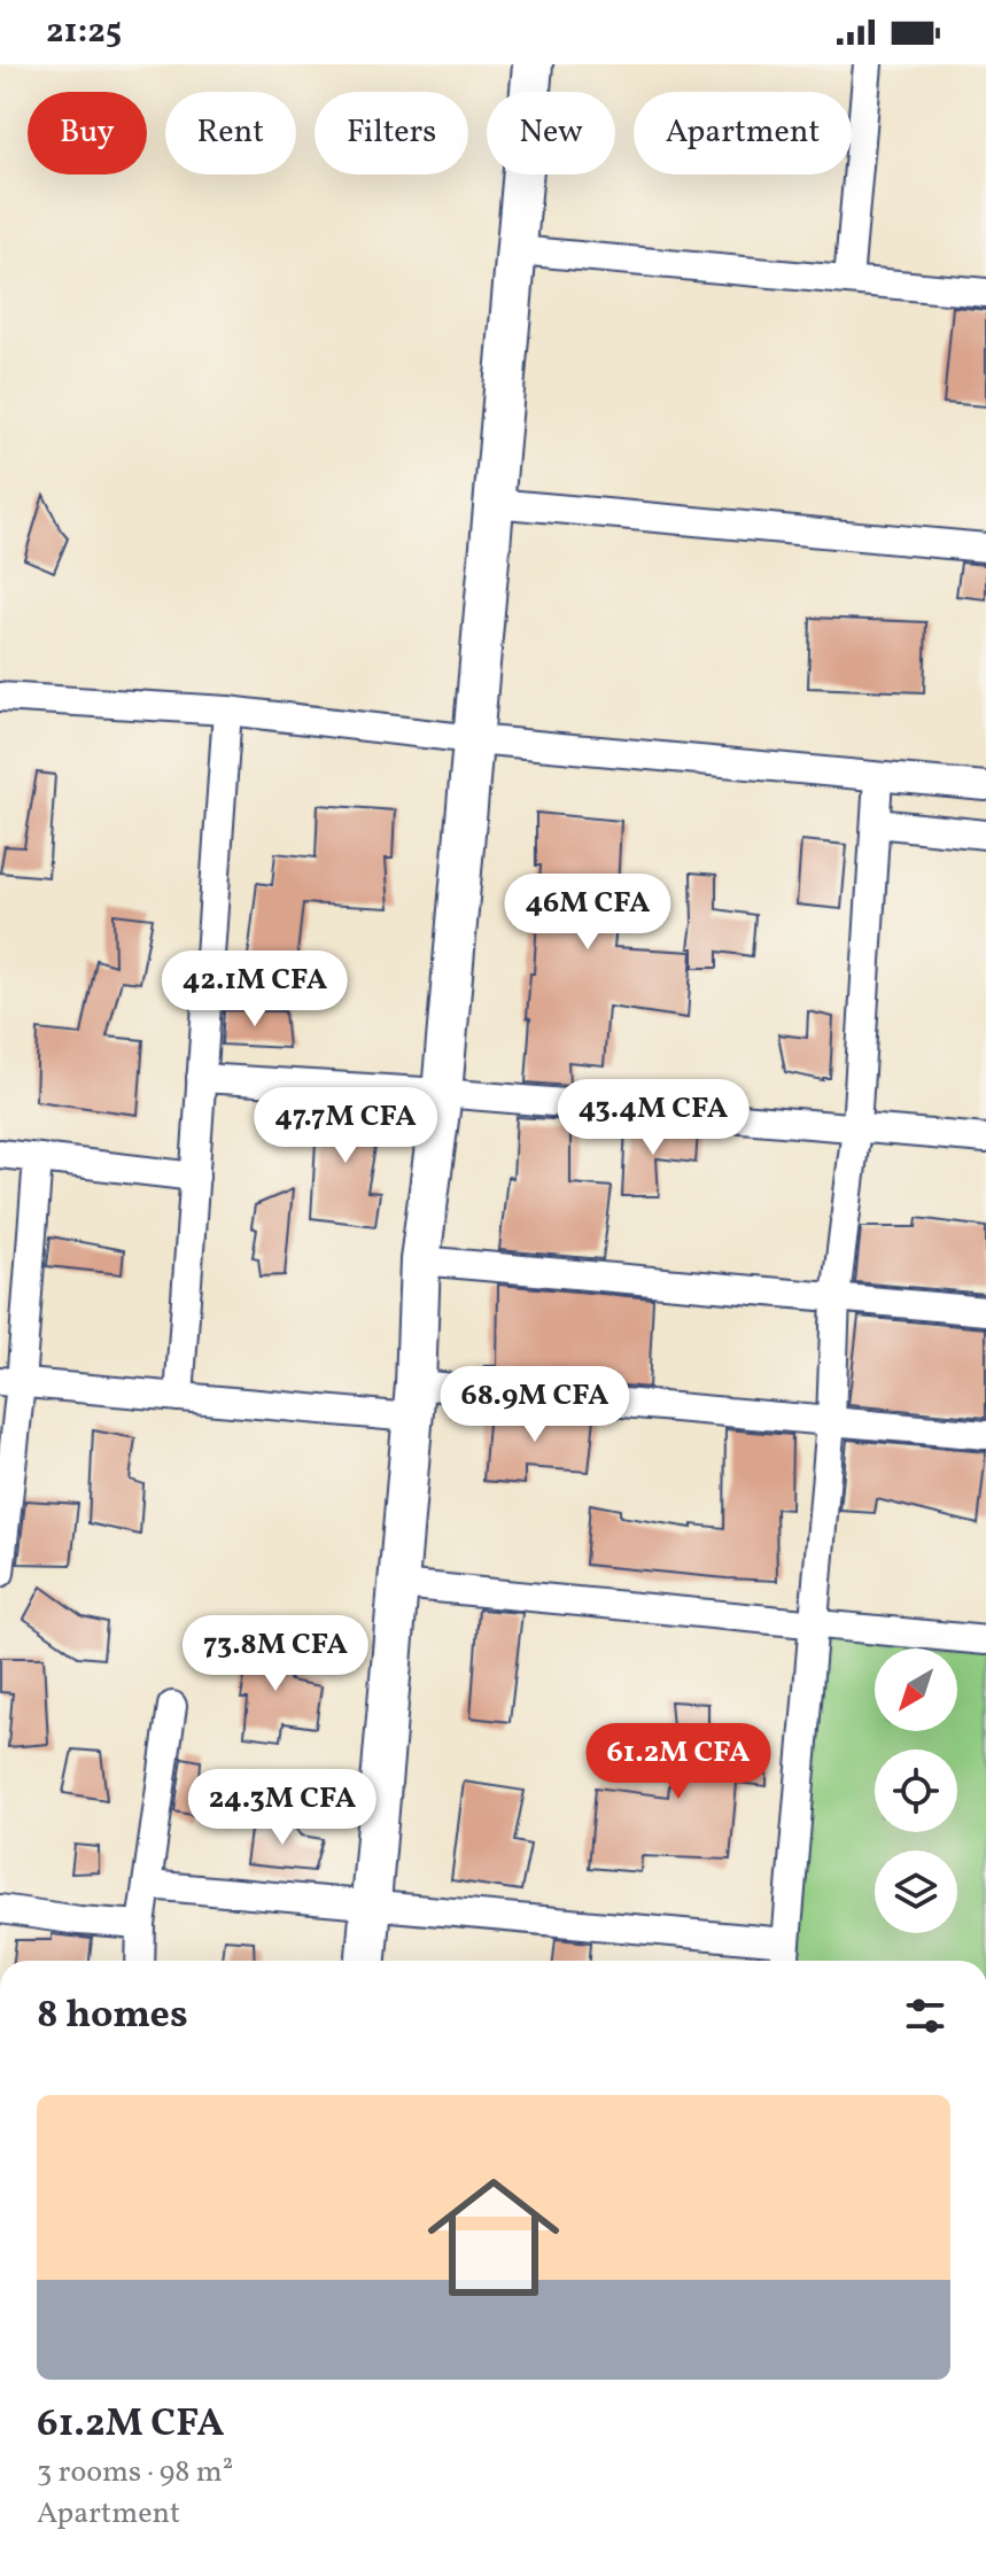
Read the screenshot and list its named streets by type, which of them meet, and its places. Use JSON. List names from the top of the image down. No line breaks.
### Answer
{"north":"bottom left","page":{"status":"21:25","chip":["Buy","Rent","Filters","New","Apartment"],"price":["46M CFA","42.1M CFA","43.4M CFA","47.7M CFA","68.9M CFA","73.8M CFA","61.2M CFA","24.3M CFA"],"heading":"8 homes","list":[{"name":"61.2M CFA","note":"3 rooms · 98 m² · Apartment"}]}}
